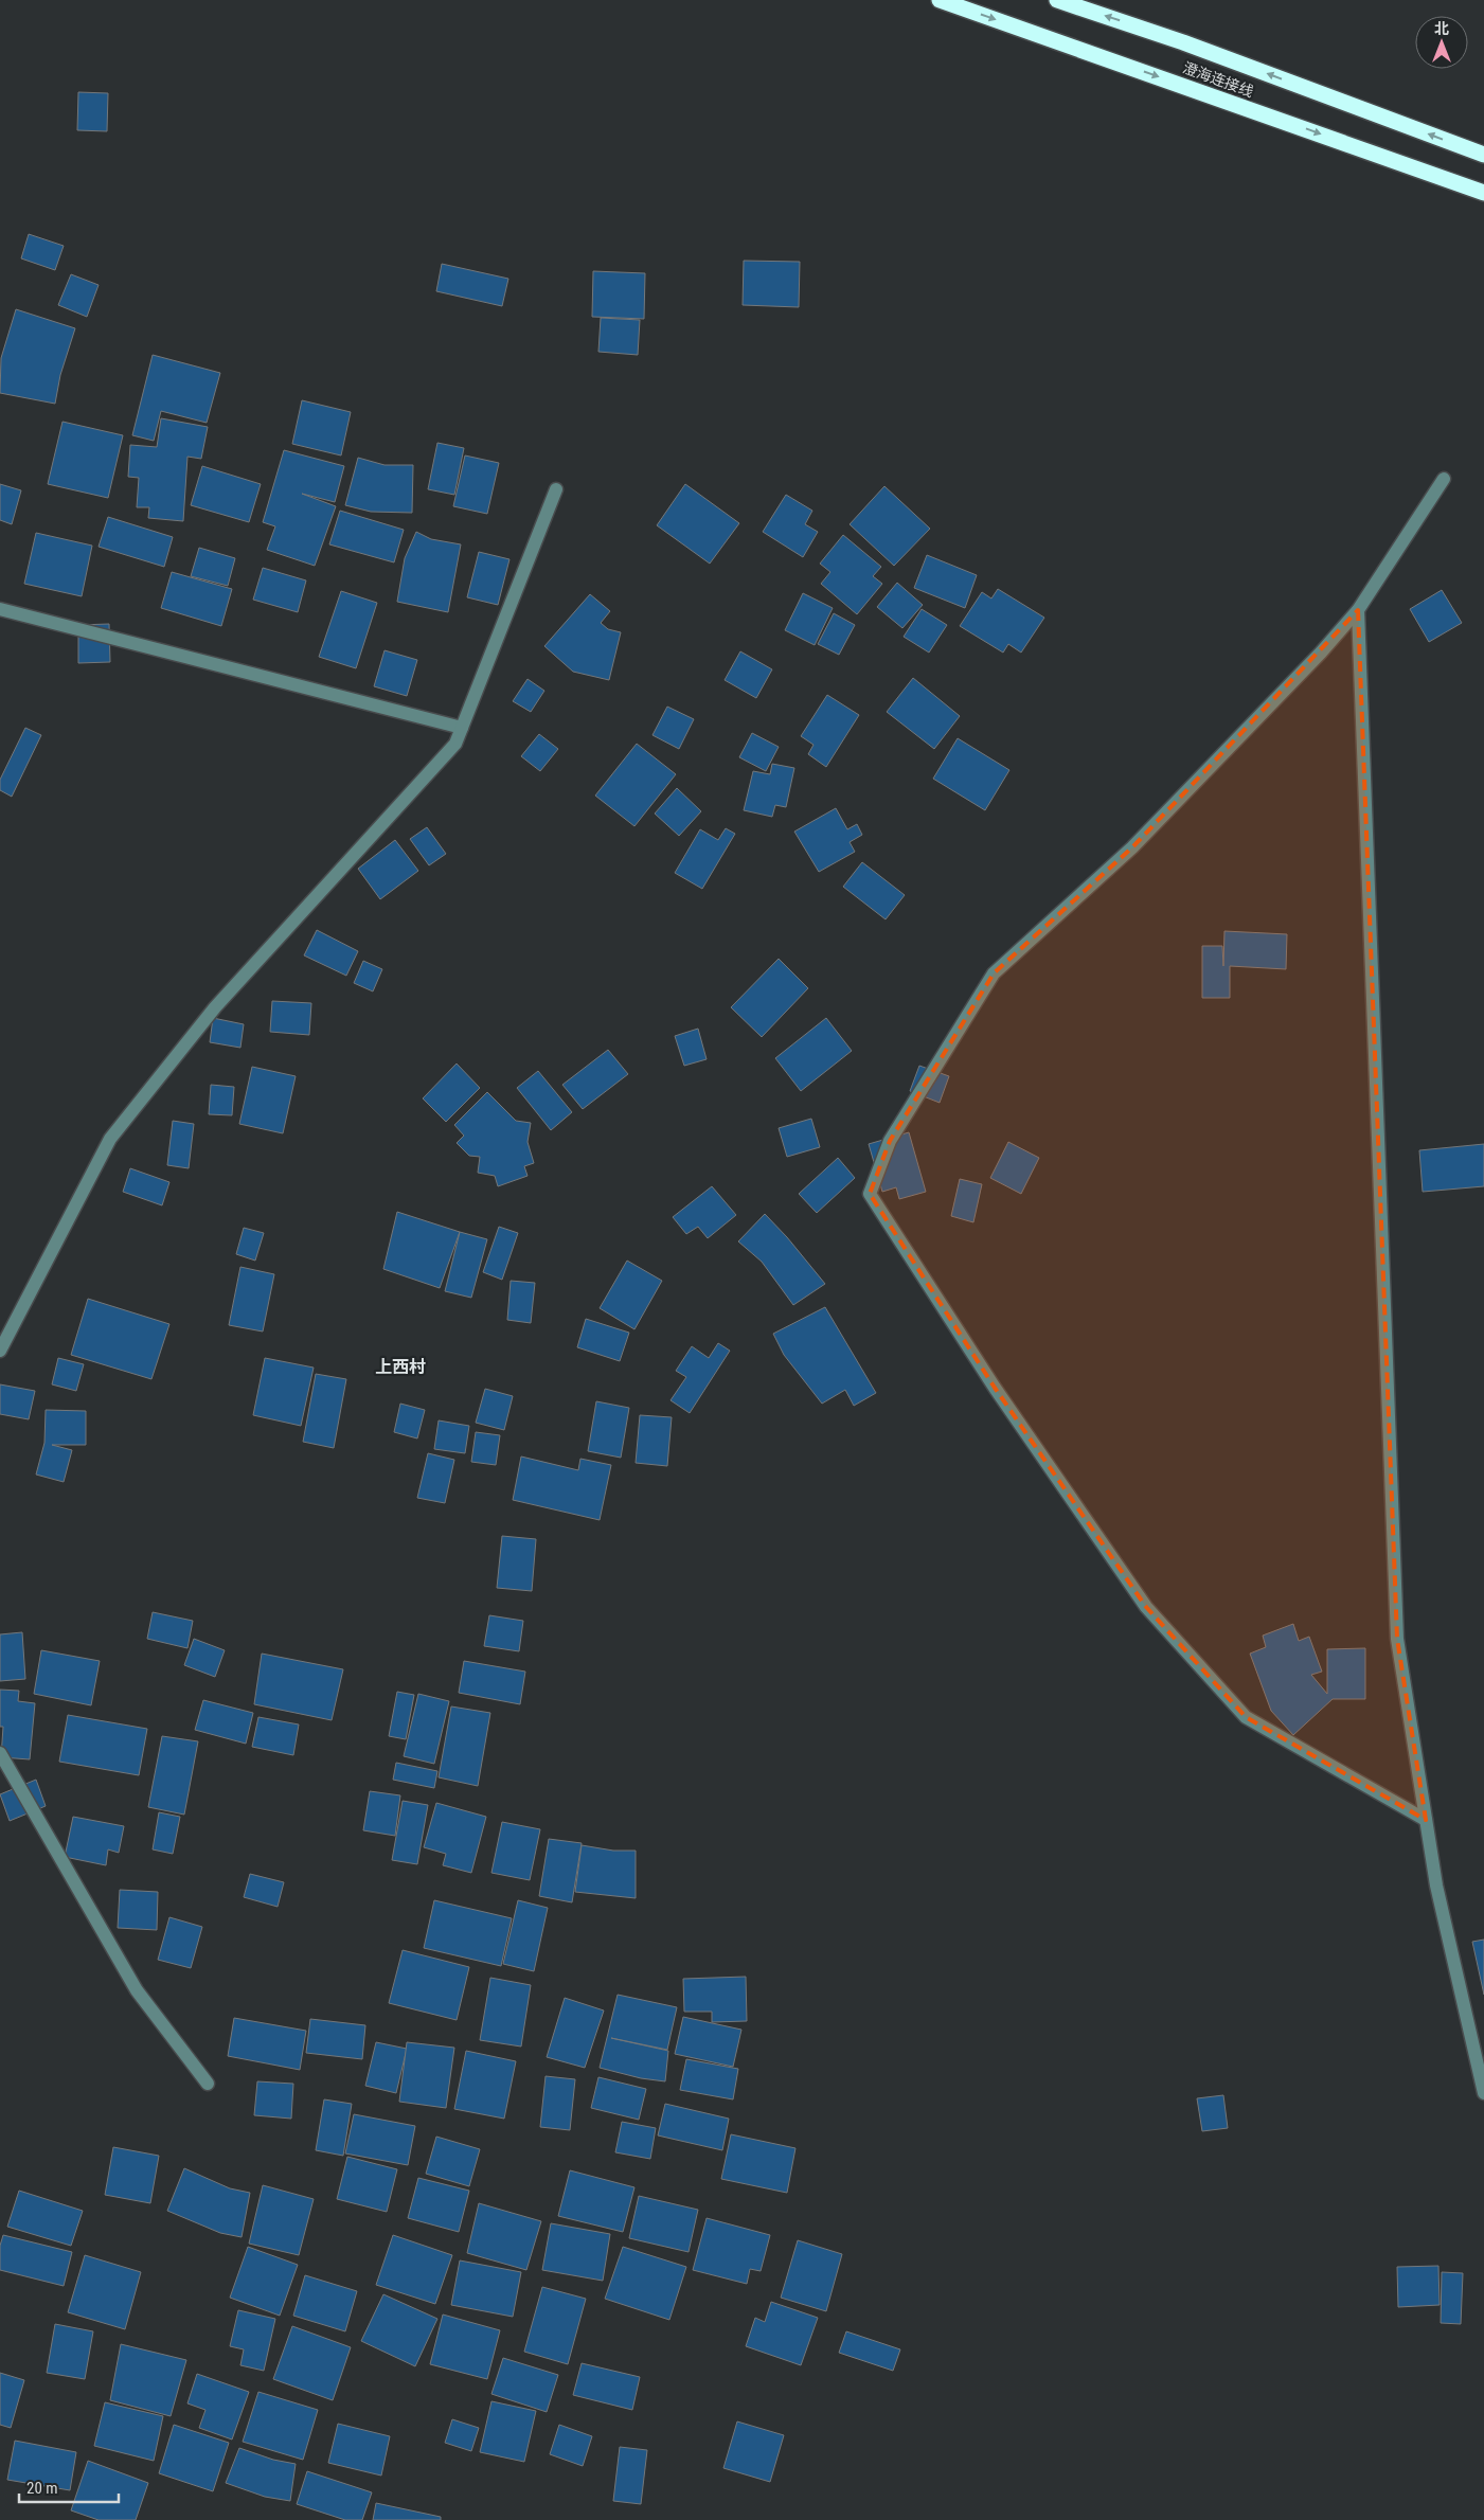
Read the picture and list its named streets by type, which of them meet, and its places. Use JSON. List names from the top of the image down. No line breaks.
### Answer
{"streets":{"highway":["澄海连接线"]},"districts":["上西村"],"scale_bar":"20 m","north":"top"}
